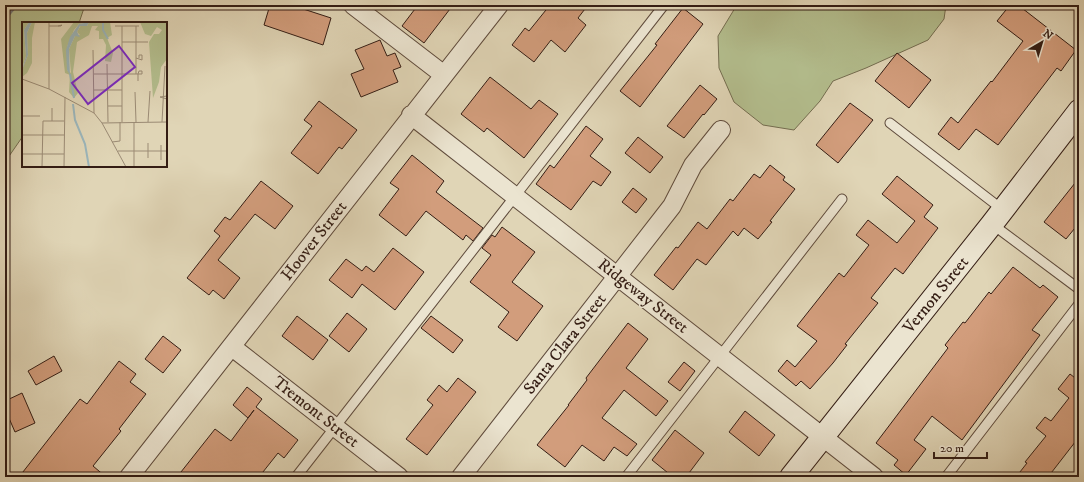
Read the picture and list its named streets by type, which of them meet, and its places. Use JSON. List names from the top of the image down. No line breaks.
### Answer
{"streets":{"street":["Hoover Street","Vernon Street","Ridgeway Street","Santa Clara Street","Tremont Street"]},"crossings":[["Hoover Street","Ridgeway Street"],["Hoover Street","Tremont Street"],["Vernon Street","Ridgeway Street"],["Ridgeway Street","Santa Clara Street"]],"scale_bar":"20 m","north":"top right"}
